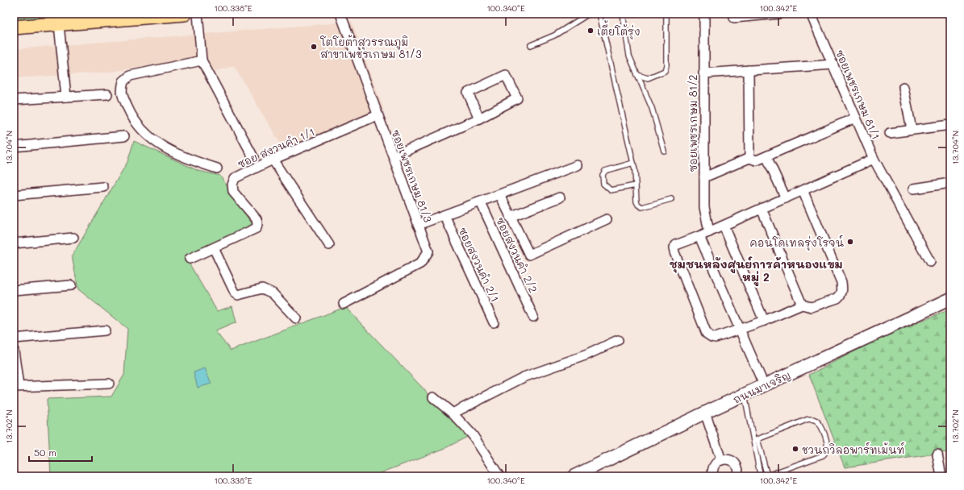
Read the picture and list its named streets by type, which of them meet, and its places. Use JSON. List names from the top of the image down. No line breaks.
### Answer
{"streets":{"main road":["ถนนมาเจริญ"],"street":["ซอยเพชรเกษม 81/1","ซอยเพชรเกษม 81/2","ซอย สงวนคำ 1/1","ซอยเพชรเกษม 81/3","ซอยสงวนคำ 2/2","ซอยสงวนคำ 2/1"]},"crossings":[["ซอย สงวนคำ 1/1","ซอยเพชรเกษม 81/3"]],"districts":["ชุมชนหลังศูนย์การค้าหนองแขม หมู่ 2"],"places":["เตี้ยโต้รุ่ง","โตโยต้าสุวรรณภูมิ สาขาเพชรเกษม 81/3","คอนโดเทลรุ่งโรจน์","ชวนถวิลอพาร์ทเม้นท์"],"scale_bar":"50 m","coordinates":["100.338°E","100.340°E","100.342°E","13.704°N","13.702°N"]}
